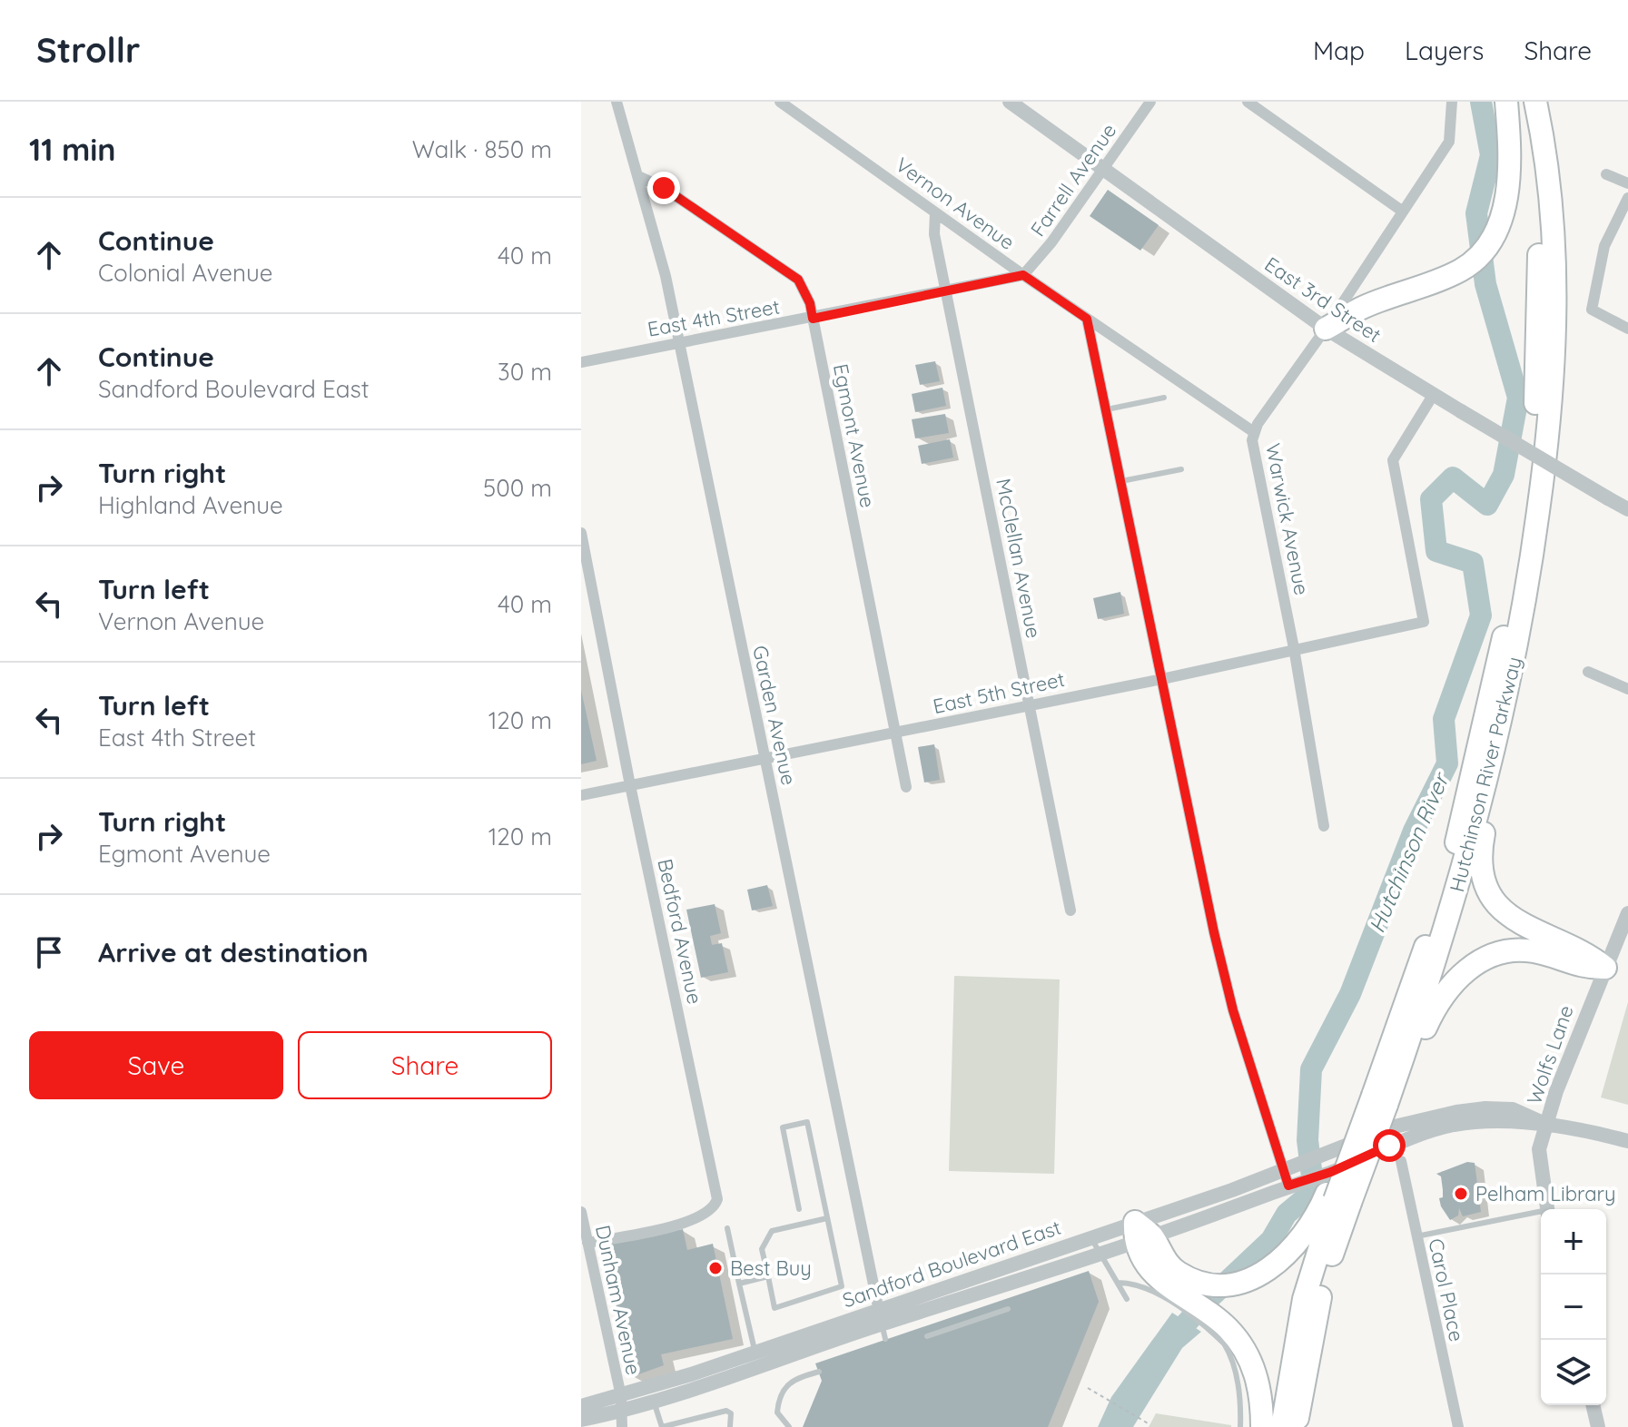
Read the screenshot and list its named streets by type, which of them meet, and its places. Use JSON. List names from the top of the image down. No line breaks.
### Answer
{"streets":{"highway":["Hutchinson River Parkway"],"street":["Farrell Avenue","Vernon Avenue","East 3rd Street","East 4th Street","Egmont Avenue","Warwick Avenue","McClellan Avenue","East 5th Street","Garden Avenue","Bedford Avenue","Wolfs Lane","Sandford Boulevard East","Carol Place","Dunham Avenue"]},"crossings":[["Farrell Avenue","Vernon Avenue"],["Farrell Avenue","East 3rd Street"],["Farrell Avenue","East 4th Street"],["Vernon Avenue","East 4th Street"],["Vernon Avenue","Warwick Avenue"],["Vernon Avenue","McClellan Avenue"],["East 3rd Street","Warwick Avenue"],["East 3rd Street","East 5th Street"],["East 4th Street","Egmont Avenue"],["East 4th Street","McClellan Avenue"],["East 4th Street","Garden Avenue"],["Egmont Avenue","East 5th Street"],["Egmont Avenue","Garden Avenue"],["Warwick Avenue","East 5th Street"],["McClellan Avenue","East 5th Street"],["East 5th Street","Garden Avenue"],["East 5th Street","Bedford Avenue"],["Garden Avenue","Sandford Boulevard East"],["Hutchinson River Parkway","Sandford Boulevard East"],["Bedford Avenue","Dunham Avenue"],["Wolfs Lane","Sandford Boulevard East"],["Sandford Boulevard East","Dunham Avenue"]],"water":["Hutchinson River"],"places":["Pelham Library","Best Buy"],"page":{"header":"Strollr","nav":["Map","Layers","Share"],"heading":["11 min","Walk · 850 m"],"list":[["Continue","Colonial Avenue","40 m"],["Continue","Sandford Boulevard East","30 m"],["Turn right","Highland Avenue","500 m"],["Turn left","Vernon Avenue","40 m"],["Turn left","East 4th Street","120 m"],["Turn right","Egmont Avenue","120 m"],"Arrive at destination"],"buttons":["Save","Share"],"map_buttons":["+","−"]}}
